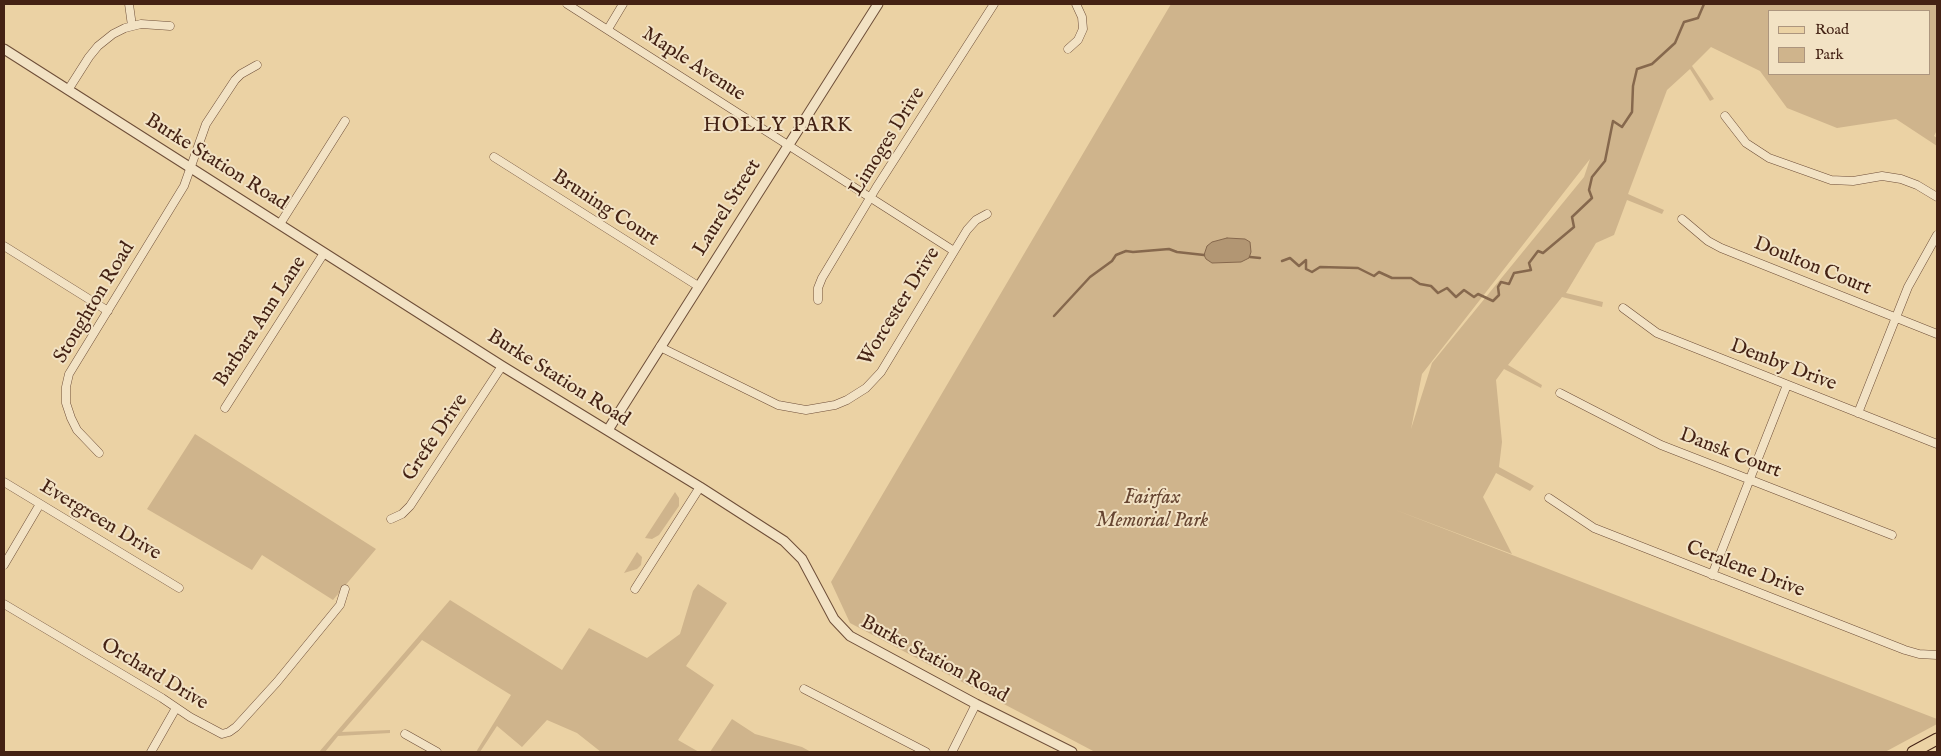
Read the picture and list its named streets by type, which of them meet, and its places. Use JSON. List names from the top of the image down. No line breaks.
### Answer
{"streets":{"street":["Maple Avenue","Limoges Drive","Burke Station Road","Laurel Street","Bruning Court","Doulton Court","Stoughton Road","Worcester Drive","Barbara Ann Lane","Demby Drive","Grefe Drive","Dansk Court","Evergreen Drive","Ceralene Drive","Orchard Drive"]},"crossings":[["Maple Avenue","Limoges Drive"],["Maple Avenue","Laurel Street"],["Maple Avenue","Worcester Drive"],["Burke Station Road","Laurel Street"],["Burke Station Road","Stoughton Road"],["Burke Station Road","Barbara Ann Lane"],["Burke Station Road","Grefe Drive"],["Laurel Street","Bruning Court"],["Laurel Street","Worcester Drive"]],"districts":["HOLLY PARK"],"parks":["Fairfax Memorial Park"],"legend":["Road","Park"]}
